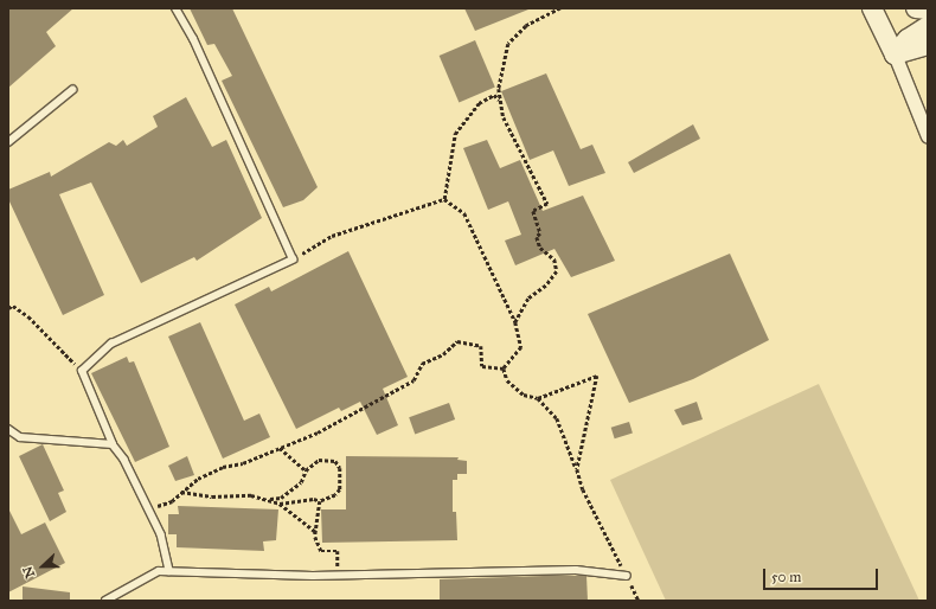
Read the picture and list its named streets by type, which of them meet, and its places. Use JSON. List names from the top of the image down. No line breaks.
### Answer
{"scale_bar":"50 m","north":"left"}
